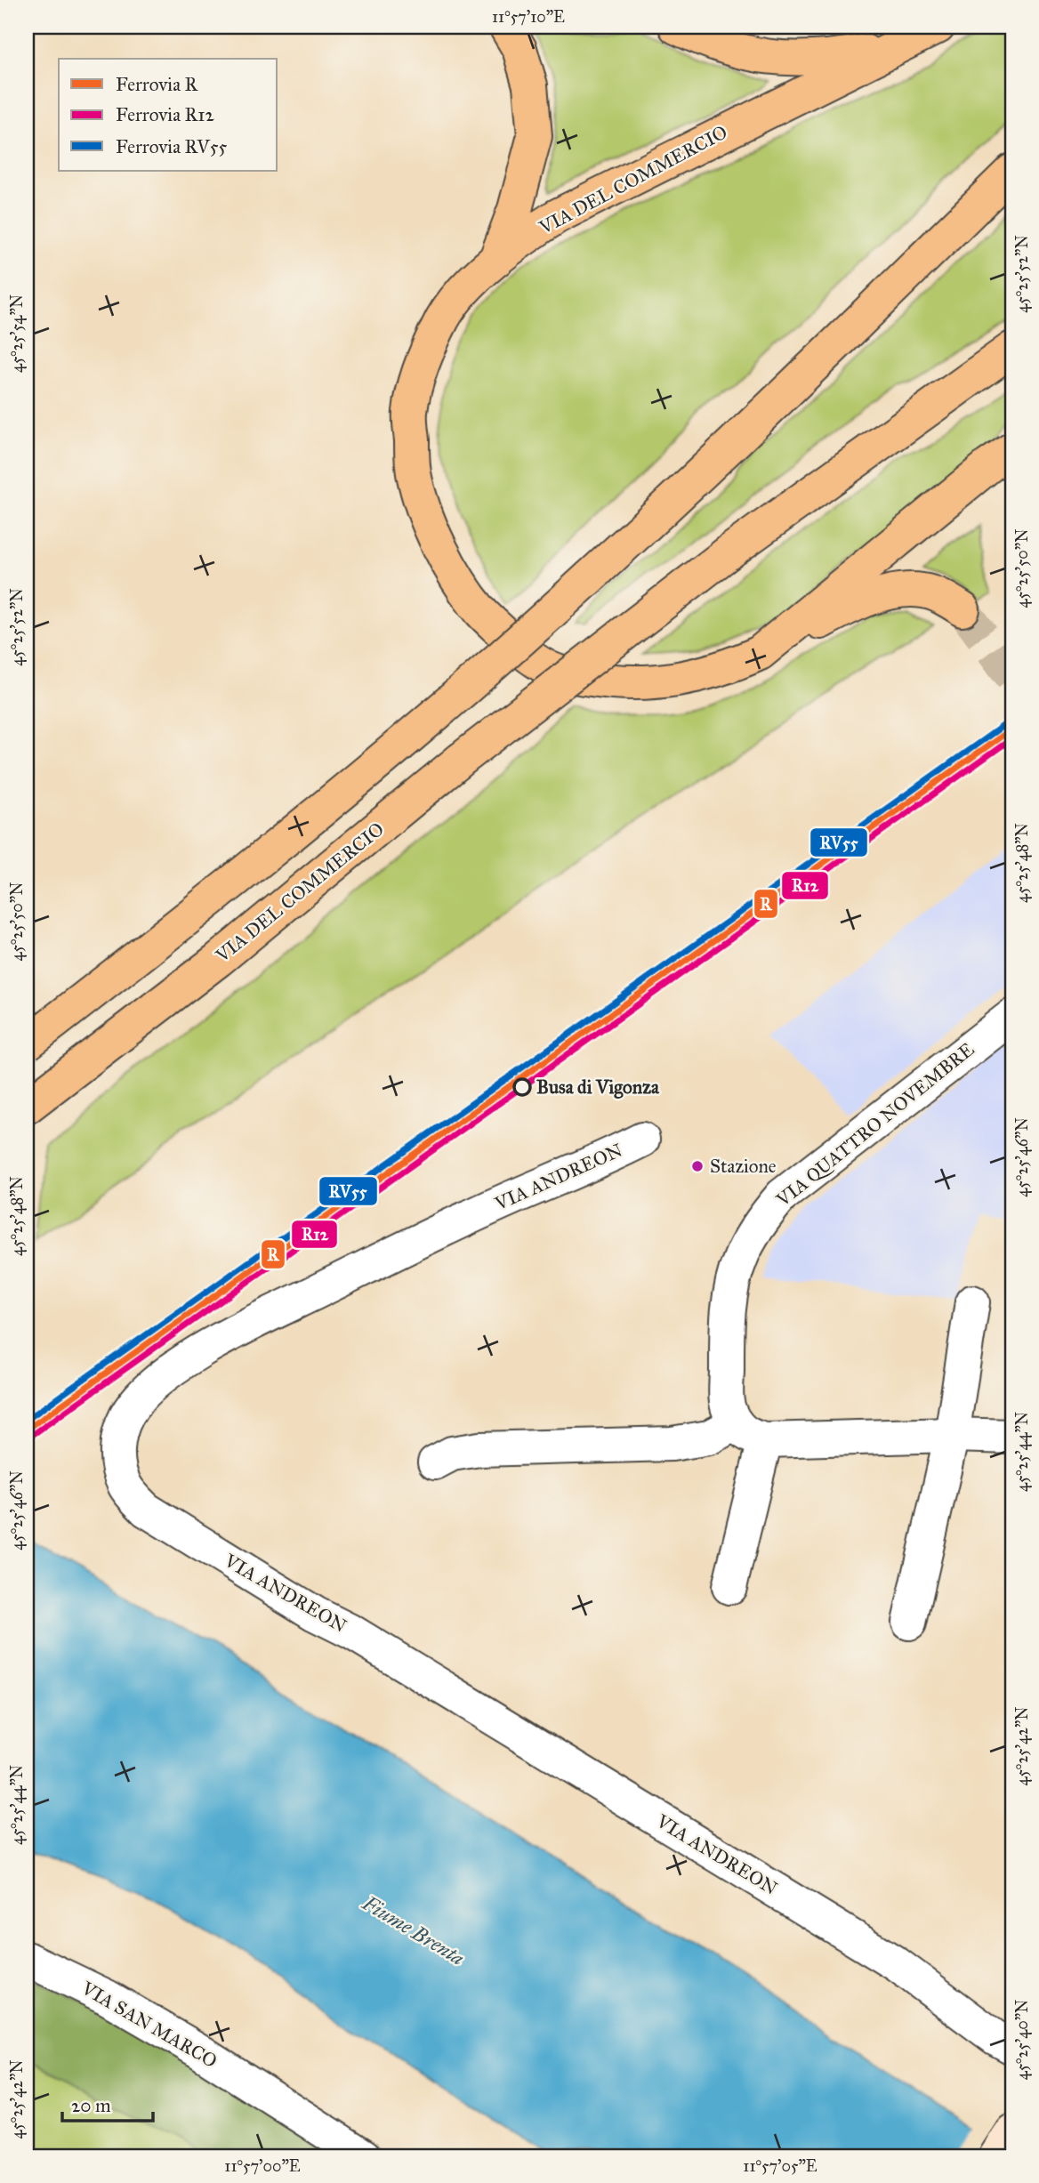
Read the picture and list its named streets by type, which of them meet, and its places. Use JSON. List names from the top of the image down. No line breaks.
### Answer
{"streets":{"main road":["VIA DEL COMMERCIO"],"street":["VIA QUATTRO NOVEMBRE","VIA ANDREON","VIA SAN MARCO"]},"water":["Fiume Brenta"],"places":["Busa di Vigonza","Stazione"],"lines":["rail line RV55","rail line R","rail line R12"],"legend":["Ferrovia R","Ferrovia R12","Ferrovia RV55"],"scale_bar":"20 m","coordinates":["11°57'10\"E","45°25'52\"N","45°25'54\"N","45°25'50\"N","45°25'48\"N","45°25'46\"N","45°25'44\"N","45°25'42\"N","45°25'40\"N","11°57'00\"E","11°57'05\"E"]}
